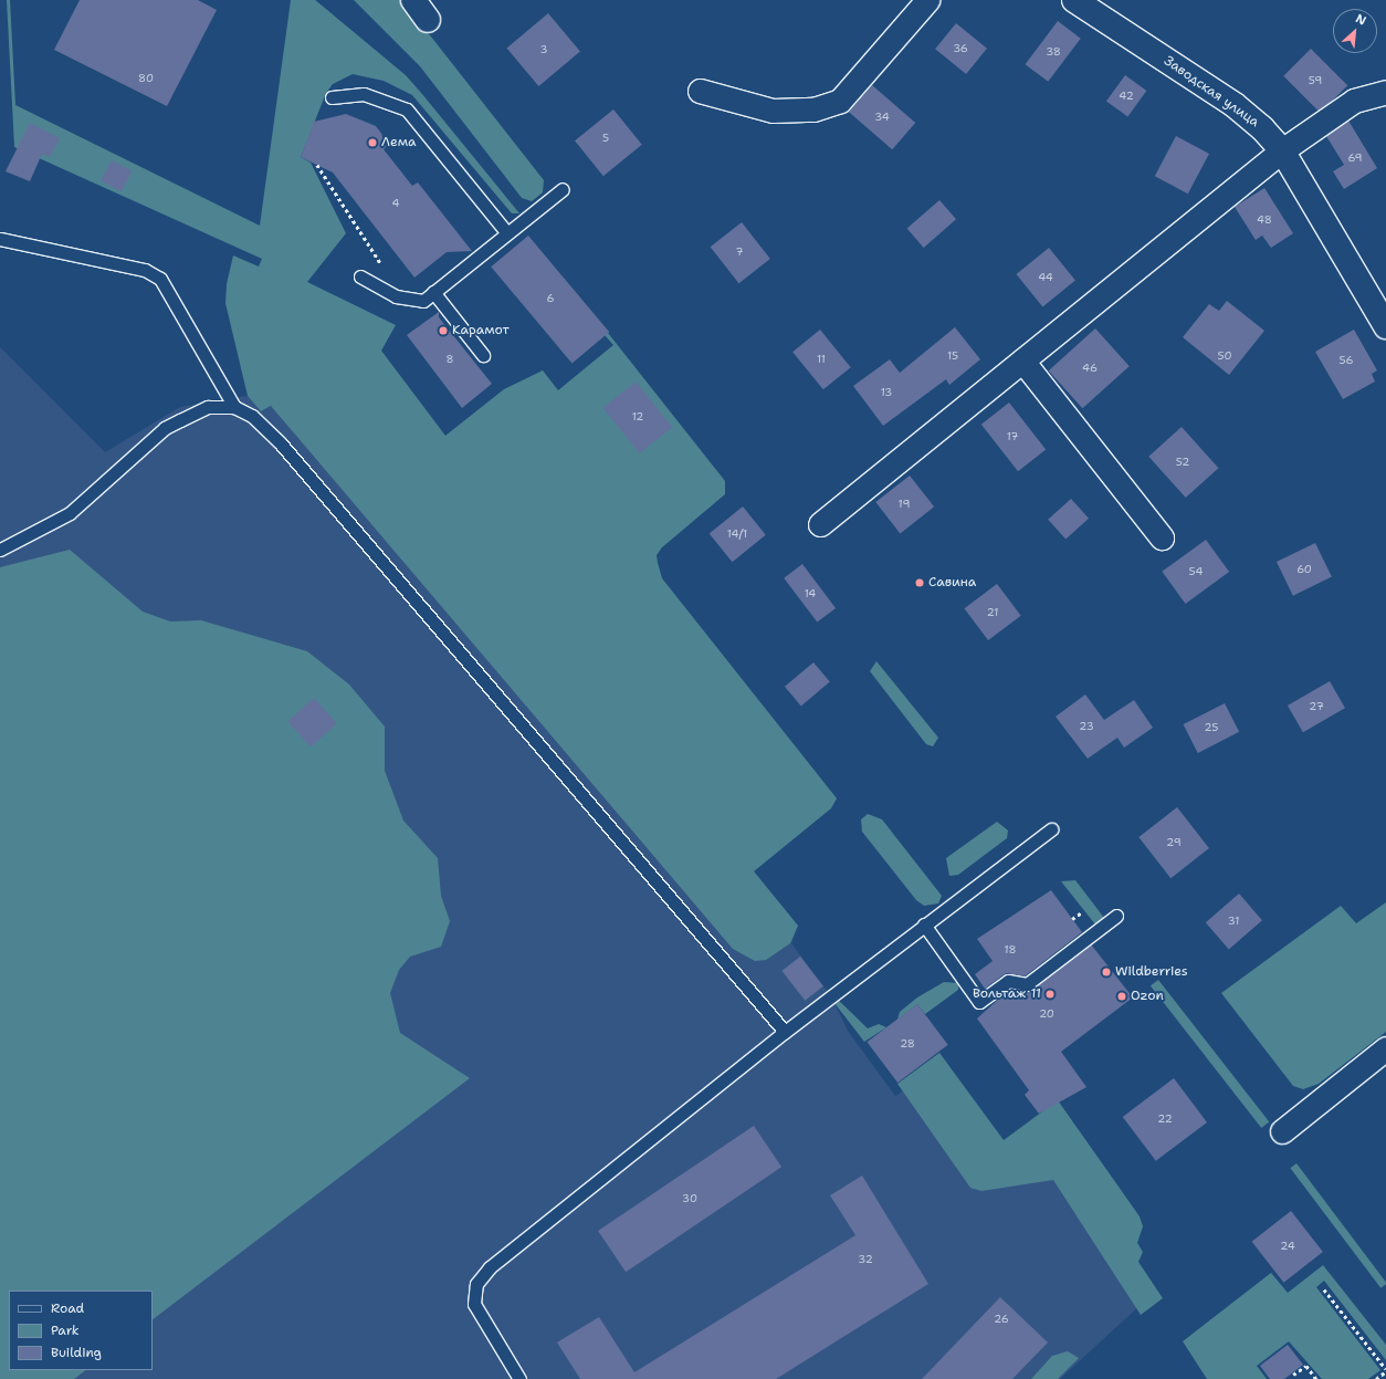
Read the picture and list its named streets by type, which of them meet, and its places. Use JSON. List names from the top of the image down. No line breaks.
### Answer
{"streets":{"street":["Заводская улица"]},"places":["Лема","Карамот","Савина","Wildberries","Вольтаж 11","Ozon"],"house_numbers":["36","3","38","80","59","42","34","5","69","4","48","7","44","6","15","50","8","11","56","46","13","12","17","52","19","14/1","60","54","14","21","27","23","25","29","31","18","20","28","22","30","24","32","26"],"legend":["Road","Park","Building"],"north":"top right"}
